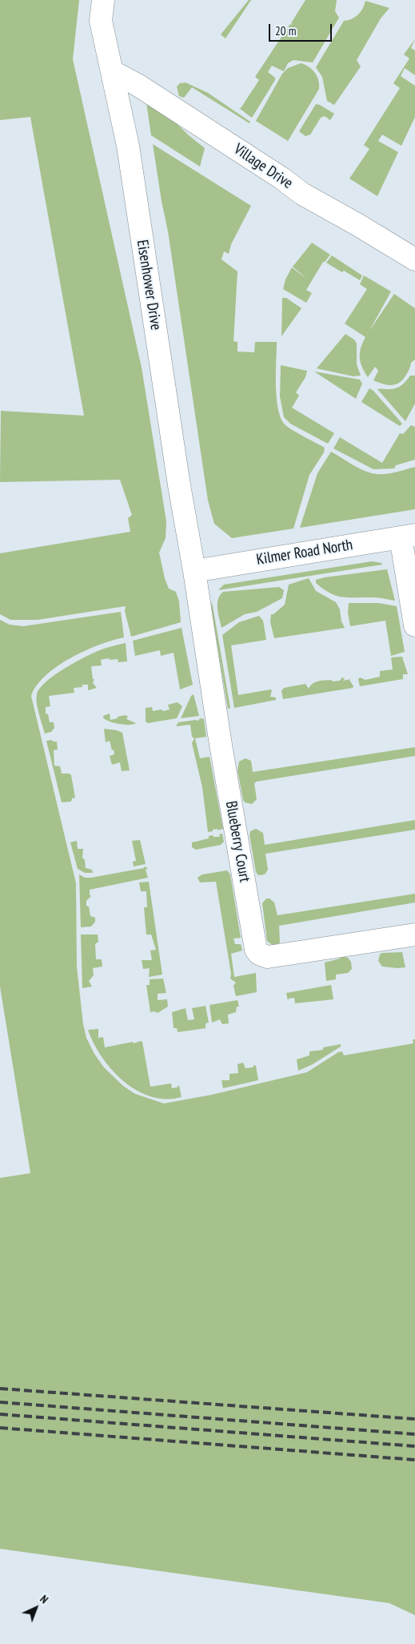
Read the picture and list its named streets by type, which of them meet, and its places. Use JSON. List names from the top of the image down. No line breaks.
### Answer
{"streets":{"street":["Village Drive","Eisenhower Drive","Kilmer Road North","Blueberry Court"]},"crossings":[["Village Drive","Eisenhower Drive"],["Eisenhower Drive","Kilmer Road North"],["Eisenhower Drive","Blueberry Court"],["Kilmer Road North","Blueberry Court"]],"scale_bar":"20 m","north":"top right"}
